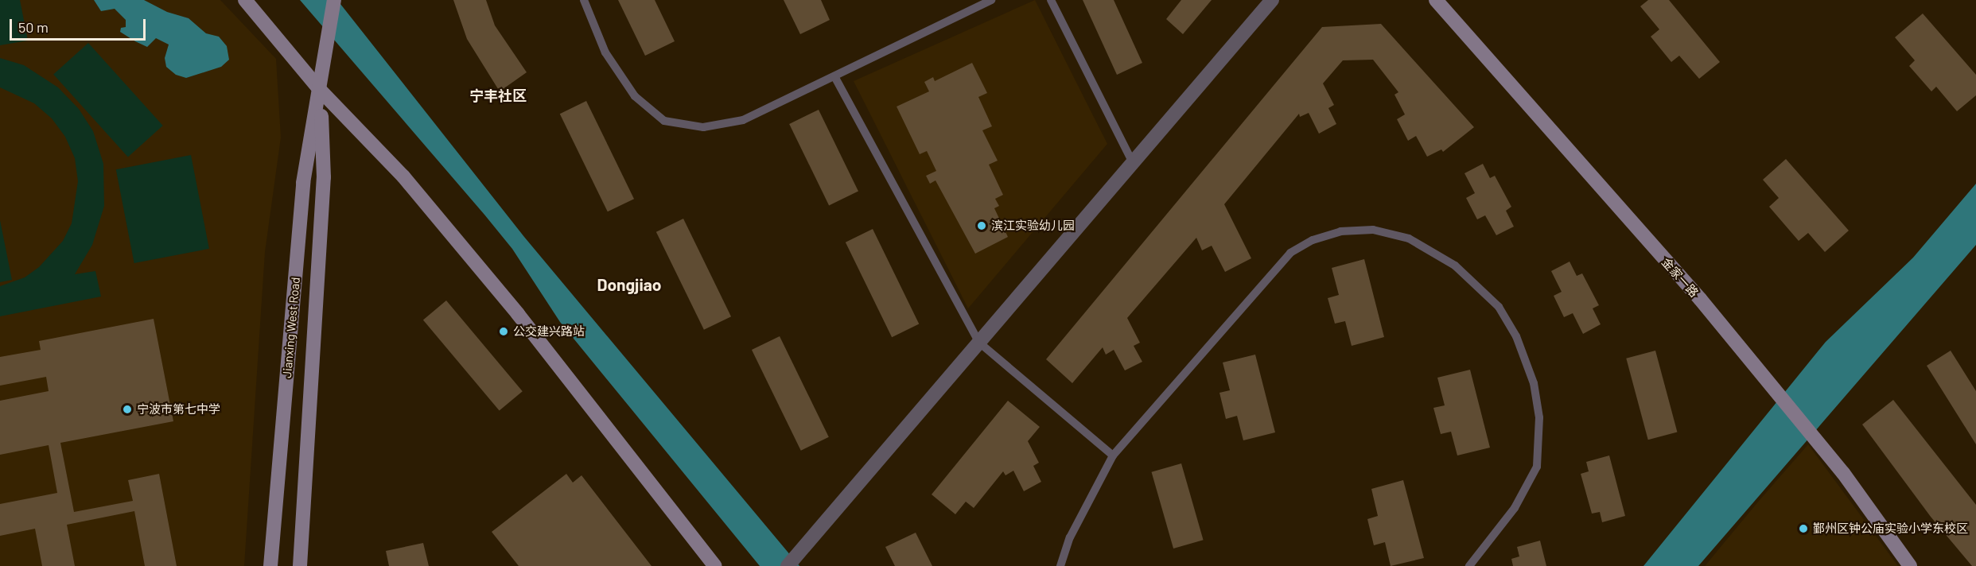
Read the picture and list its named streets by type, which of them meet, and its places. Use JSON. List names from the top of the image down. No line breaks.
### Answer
{"streets":{"street":["金家一路","Jianxing West Road"]},"districts":["宁丰社区","Dongjiao"],"places":["滨江实验幼儿园","公交建兴路站","宁波市第七中学","鄞州区钟公庙实验小学东校区"],"scale_bar":"50 m"}
